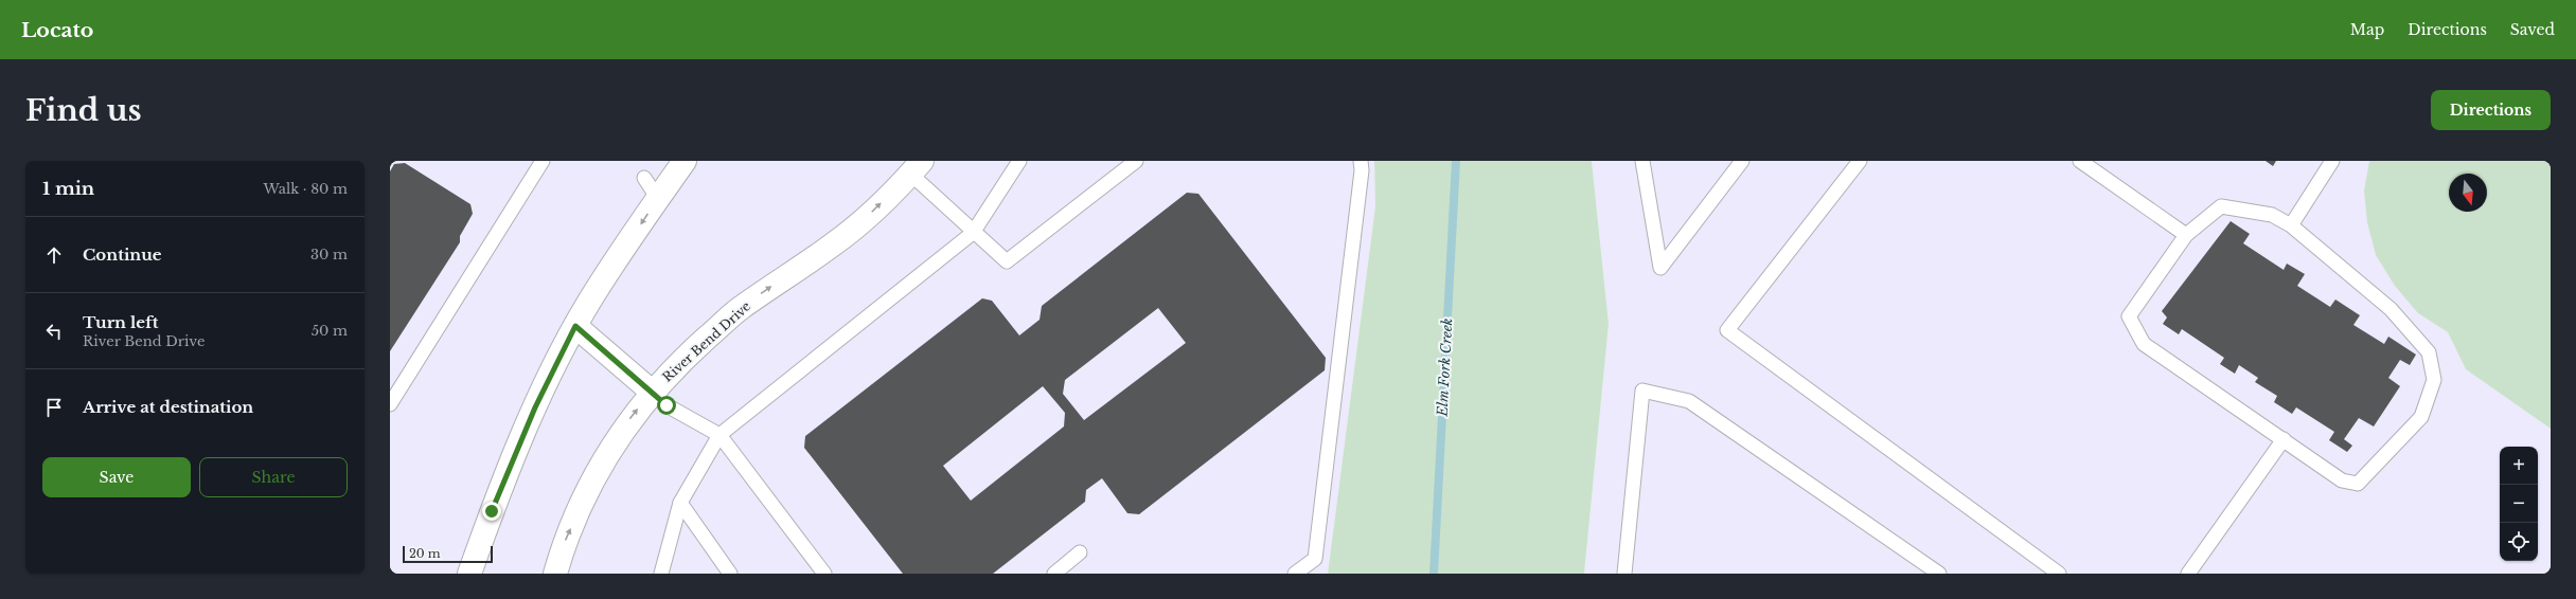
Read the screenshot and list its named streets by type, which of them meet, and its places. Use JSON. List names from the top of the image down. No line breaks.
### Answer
{"streets":{"street":["River Bend Drive"]},"water":["Elm Fork Creek"],"scale_bar":"20 m","north":"bottom","page":{"header":"Locato","nav":["Map","Directions","Saved"],"buttons":["Directions",["Save","Share"]],"title":"Find us","heading":["1 min","Walk · 80 m"],"list":[["Continue","30 m"],["Turn left","River Bend Drive","50 m"],"Arrive at destination"],"map_buttons":["+","−"],"scale":"20 m"}}
